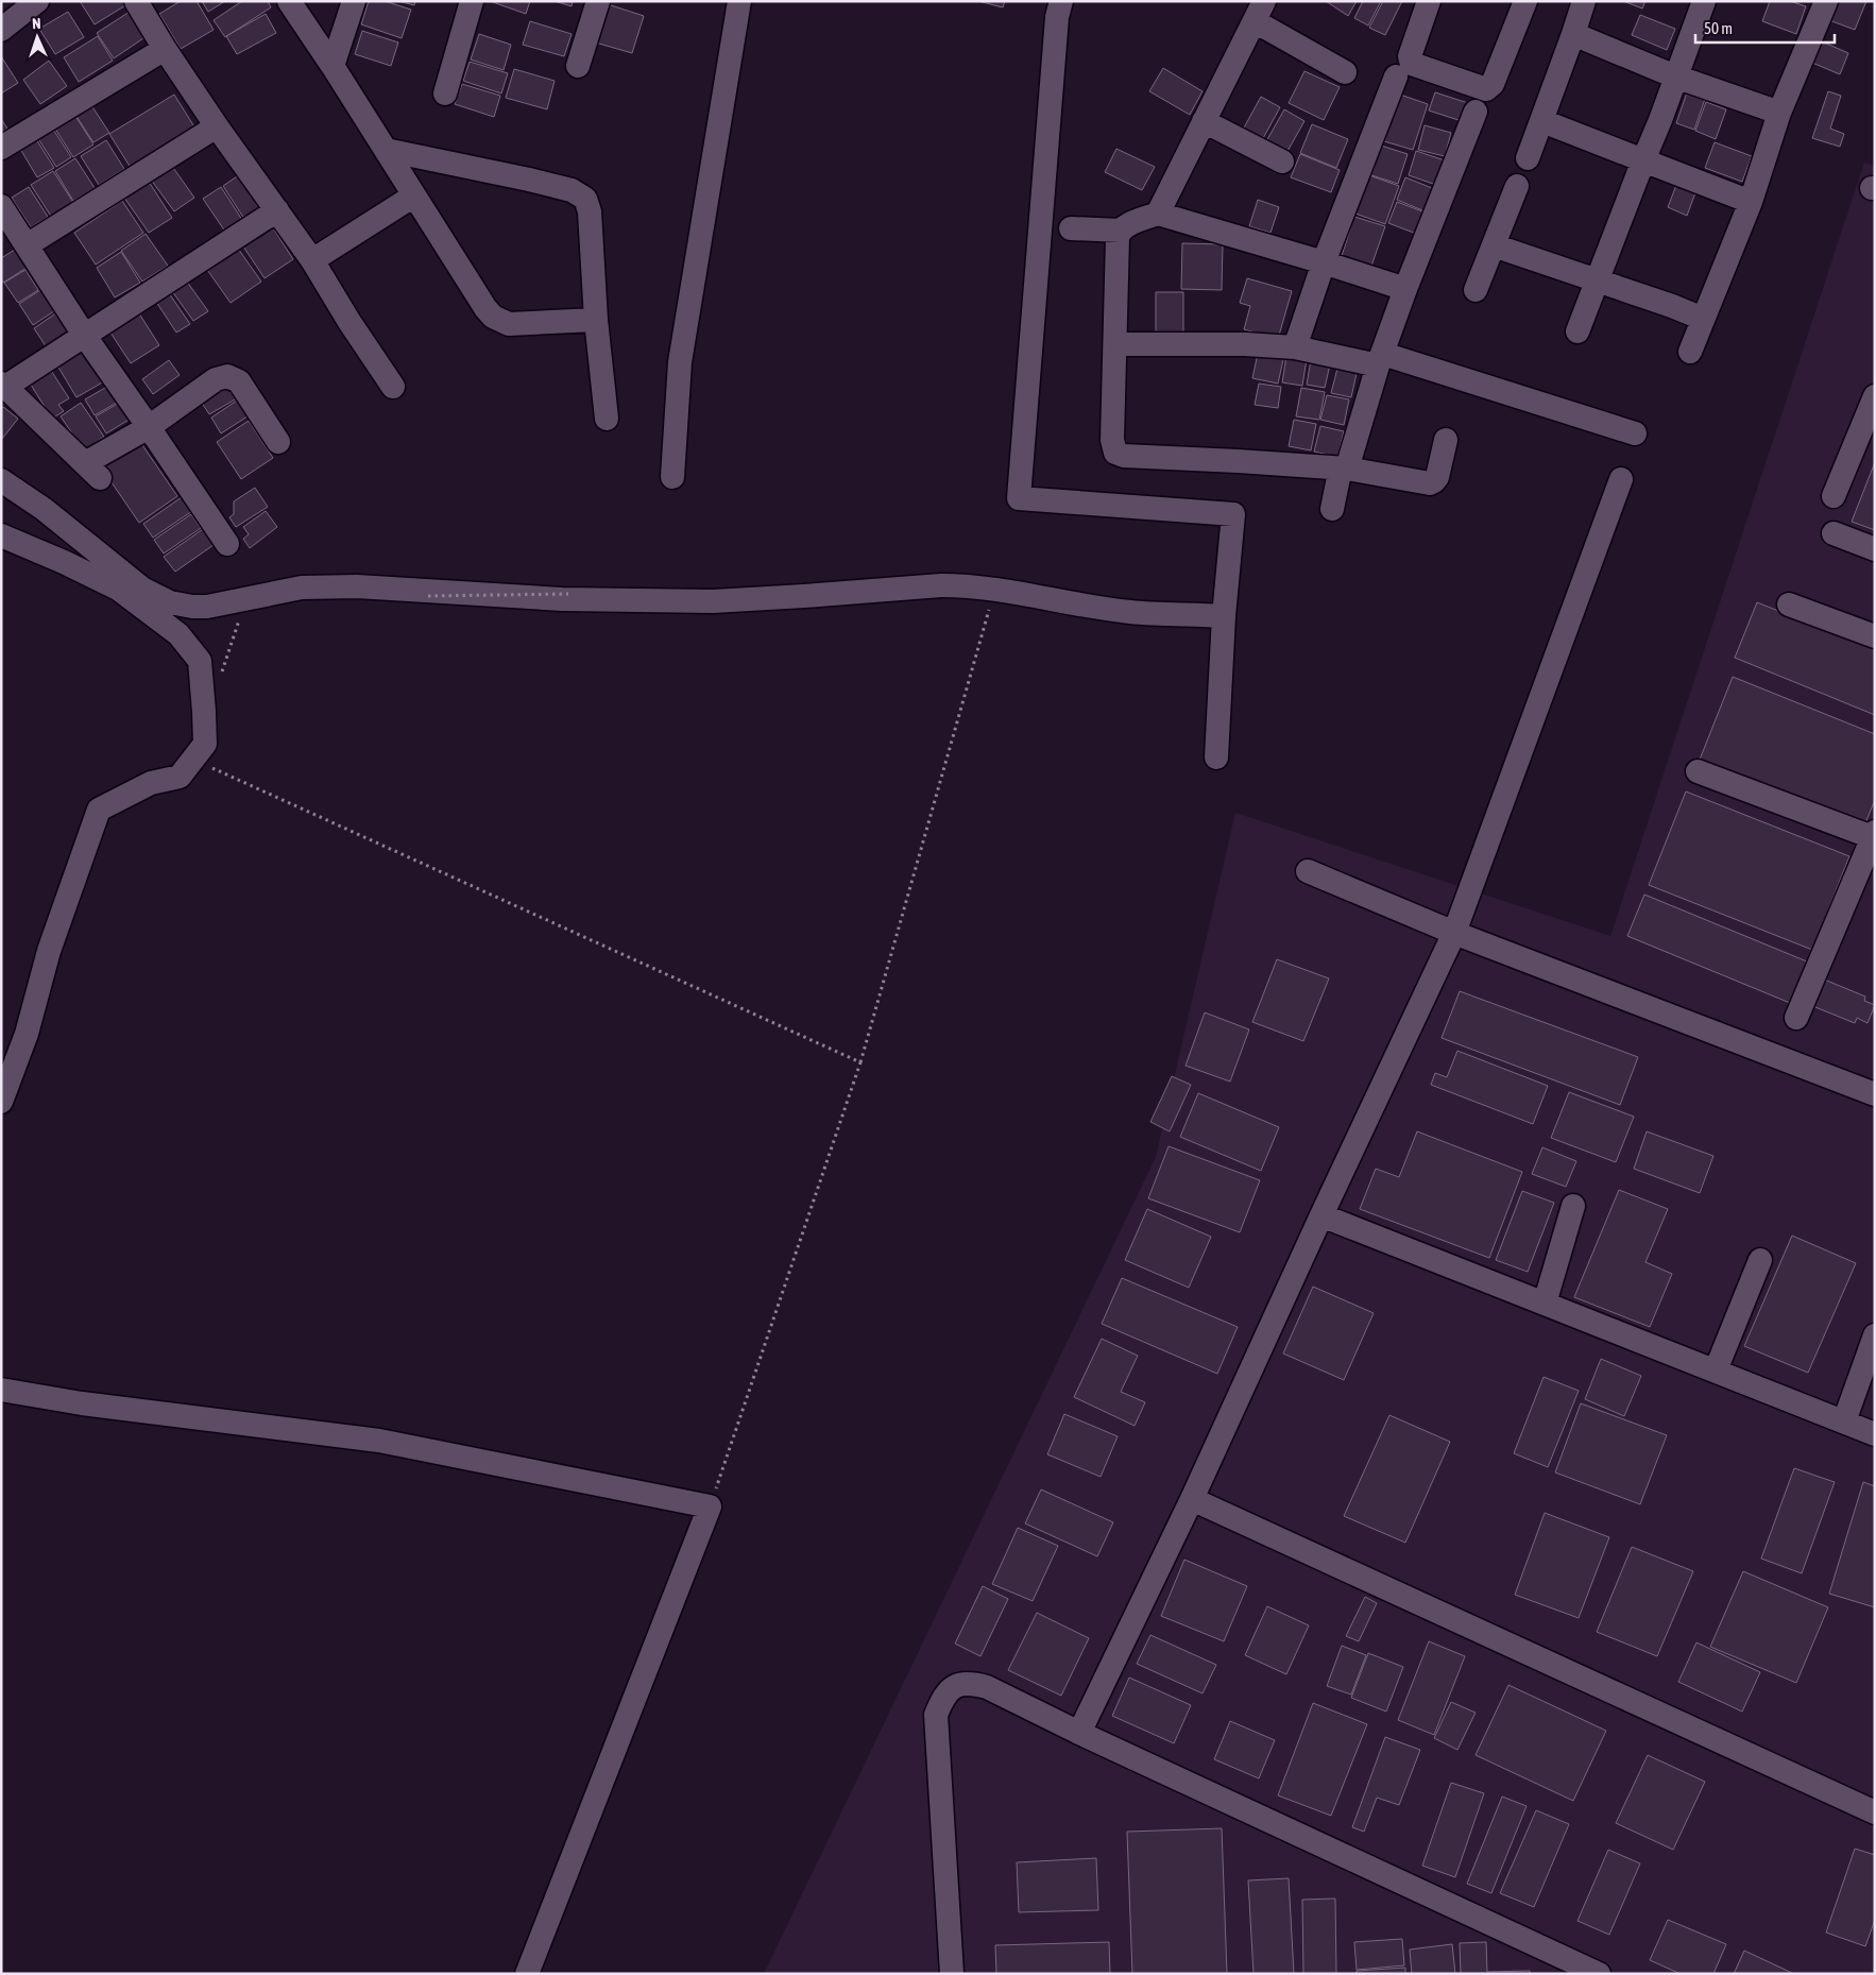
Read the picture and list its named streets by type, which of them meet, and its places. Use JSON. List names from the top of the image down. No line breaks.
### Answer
{"scale_bar":"50 m","north":"top"}
